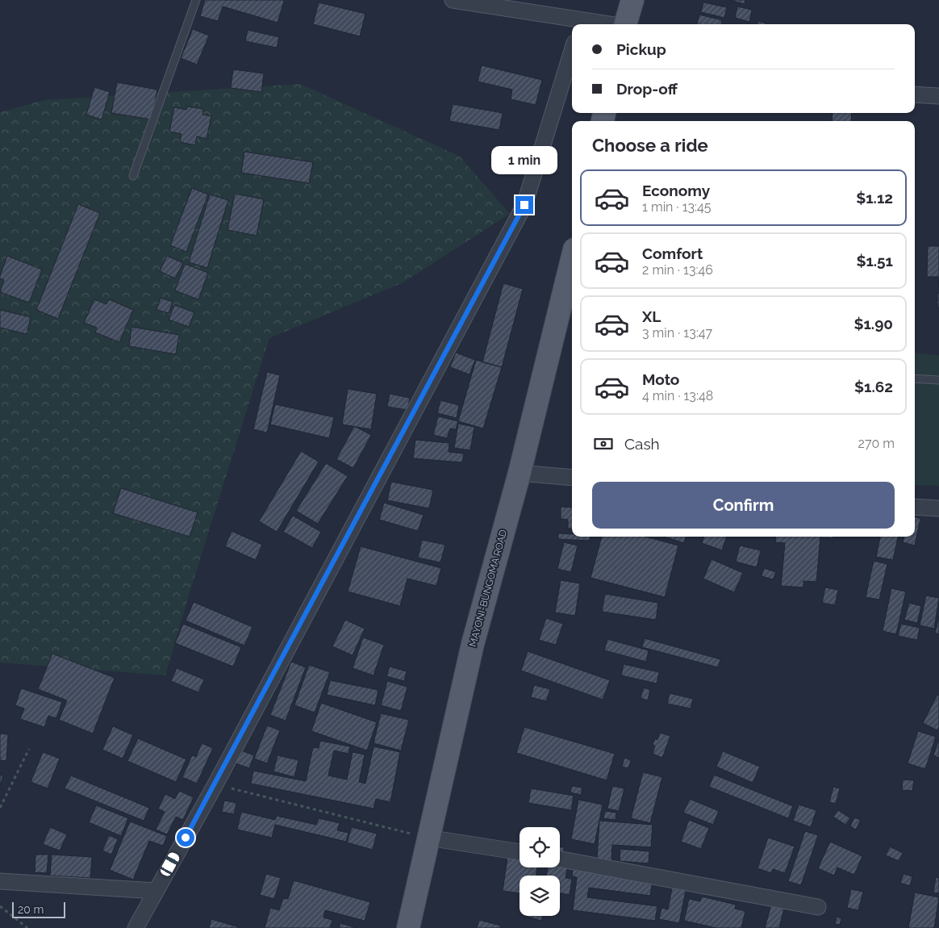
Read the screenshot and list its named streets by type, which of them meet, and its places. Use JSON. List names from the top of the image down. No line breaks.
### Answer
{"streets":{"main road":["MAYONI-BUNGOMA ROAD"]},"scale_bar":"20 m","page":{"banner":["Pickup","Drop-off"],"heading":"Choose a ride","bubble":"1 min","list":[{"name":"Economy","note":"1 min · 13:45","value":"$1.12"},{"name":"Comfort","note":"2 min · 13:46","value":"$1.51"},{"name":"XL","note":"3 min · 13:47","value":"$1.90"},{"name":"Moto","note":"4 min · 13:48","value":"$1.62"}],"pay":["Cash","270 m"],"buttons":"Confirm","scale":"20 m"}}
